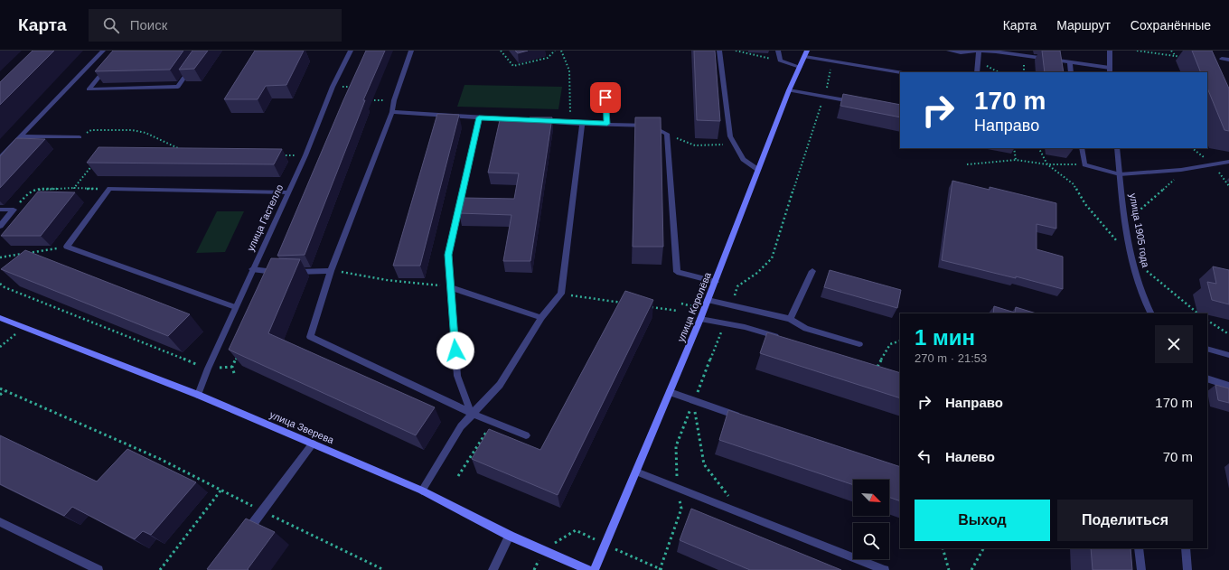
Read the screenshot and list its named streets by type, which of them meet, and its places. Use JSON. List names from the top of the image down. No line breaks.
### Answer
{"streets":{"main road":["улица Королёва","улица Зверева"],"street":["улица Гастелло","улица 1905 года"]},"crossings":[["улица Гастелло","улица Зверева"]],"north":"bottom right","page":{"header":"Карта","search":"Поиск","nav":["Карта","Маршрут","Сохранённые"],"turn":["170 m","Направо"],"heading":["1 мин","270 m · 21:53"],"list":[{"name":"Направо","value":"170 m"},{"name":"Налево","value":"70 m"}],"buttons":["Выход","Поделиться"]}}
